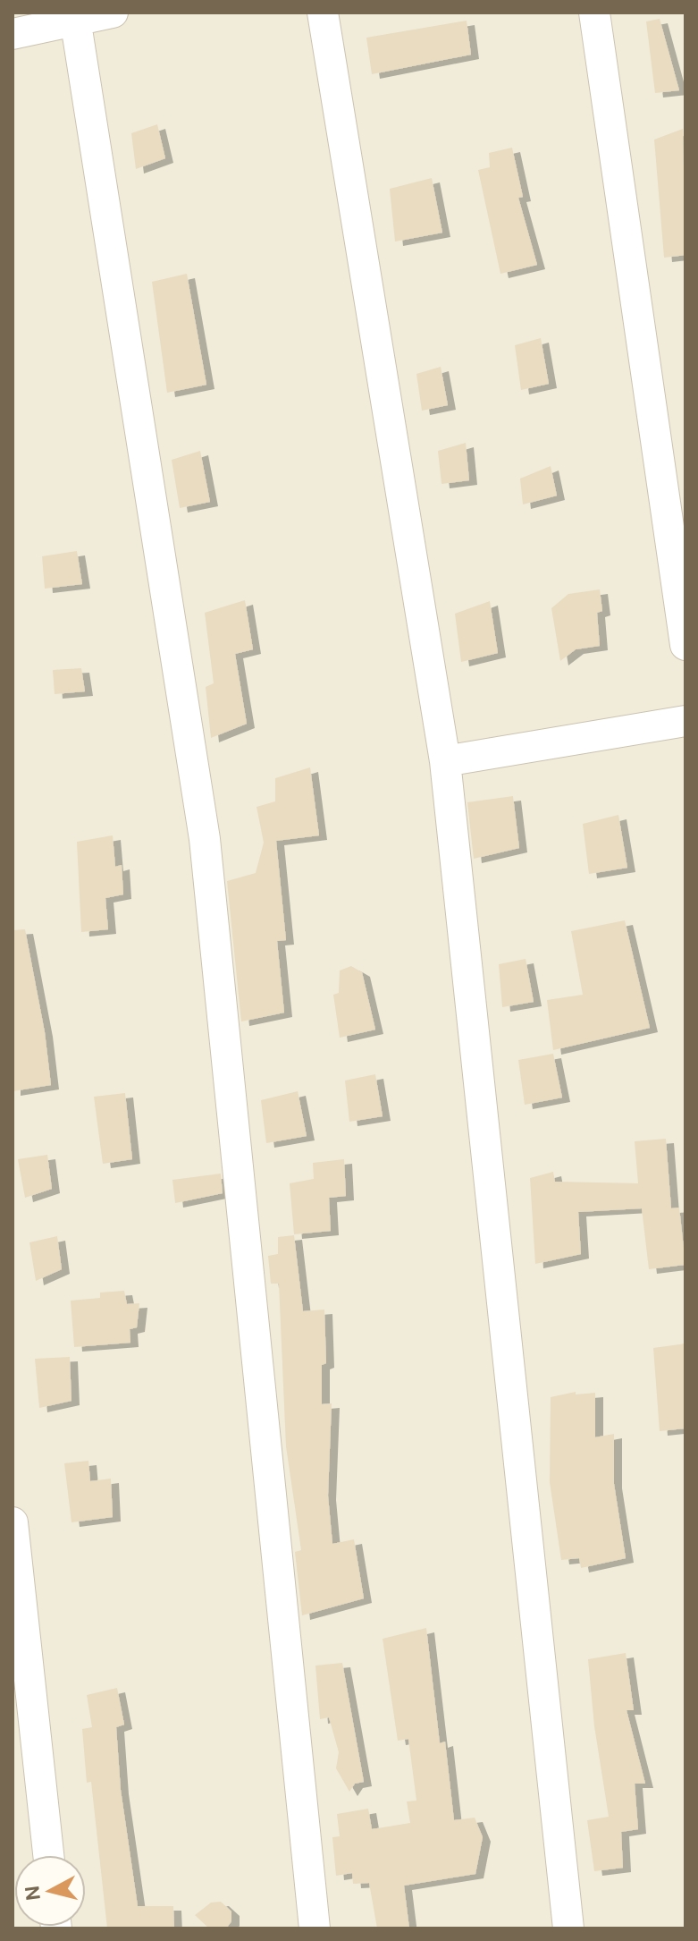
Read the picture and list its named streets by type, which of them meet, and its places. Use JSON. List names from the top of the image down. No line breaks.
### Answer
{"north":"left"}
